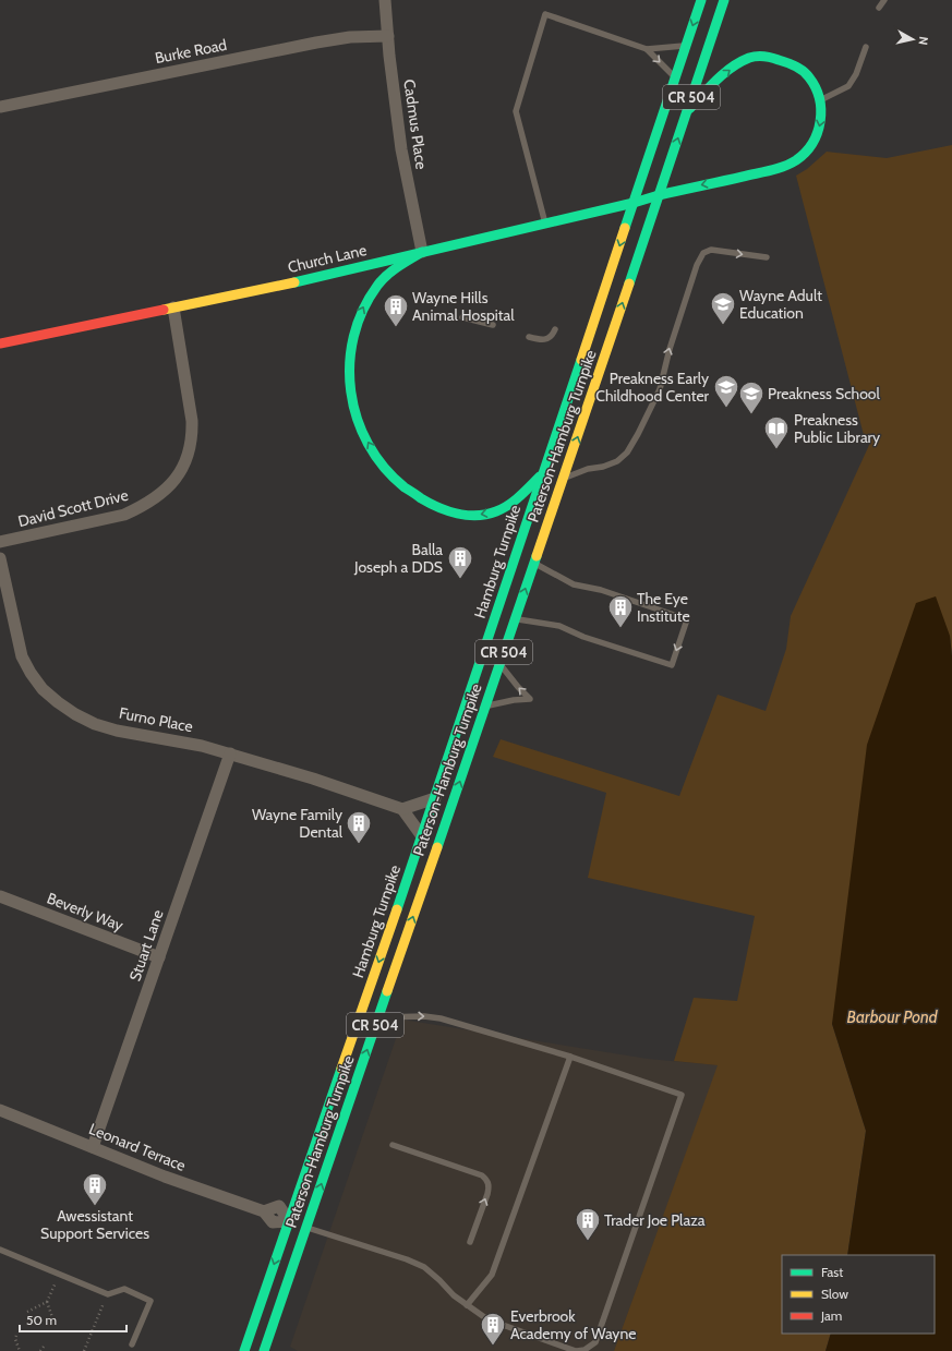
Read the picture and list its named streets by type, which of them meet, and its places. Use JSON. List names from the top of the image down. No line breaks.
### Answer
{"streets":{"main road":["CR 504","Church Lane","Paterson-Hamburg Turnpike","Hamburg Turnpike"],"street":["Burke Road","Cadmus Place","David Scott Drive","Furno Place","Beverly Way","Stuart Lane","Leonard Terrace"]},"crossings":[["Burke Road","Cadmus Place"],["CR 504","Church Lane"],["CR 504","Hamburg Turnpike"],["Cadmus Place","Church Lane"],["Church Lane","Paterson-Hamburg Turnpike"],["Church Lane","David Scott Drive"],["Church Lane","Hamburg Turnpike"],["Paterson-Hamburg Turnpike","Hamburg Turnpike"],["Paterson-Hamburg Turnpike","Leonard Terrace"],["Hamburg Turnpike","Leonard Terrace"],["Furno Place","Stuart Lane"],["Beverly Way","Stuart Lane"],["Stuart Lane","Leonard Terrace"]],"one_way":["Paterson-Hamburg Turnpike","Hamburg Turnpike"],"water":["Barbour Pond"],"places":{"school or university":["Wayne Adult Education","Preakness Early Childhood Center","Preakness School"],"building":["Wayne Hills Animal Hospital","Balla Joseph a DDS","The Eye Institute","Wayne Family Dental","Awessistant Support Services","Trader Joe Plaza","Everbrook Academy of Wayne"],"library":["Preakness Public Library"]},"legend":["Fast","Slow","Jam"],"scale_bar":"50 m","north":"right"}
